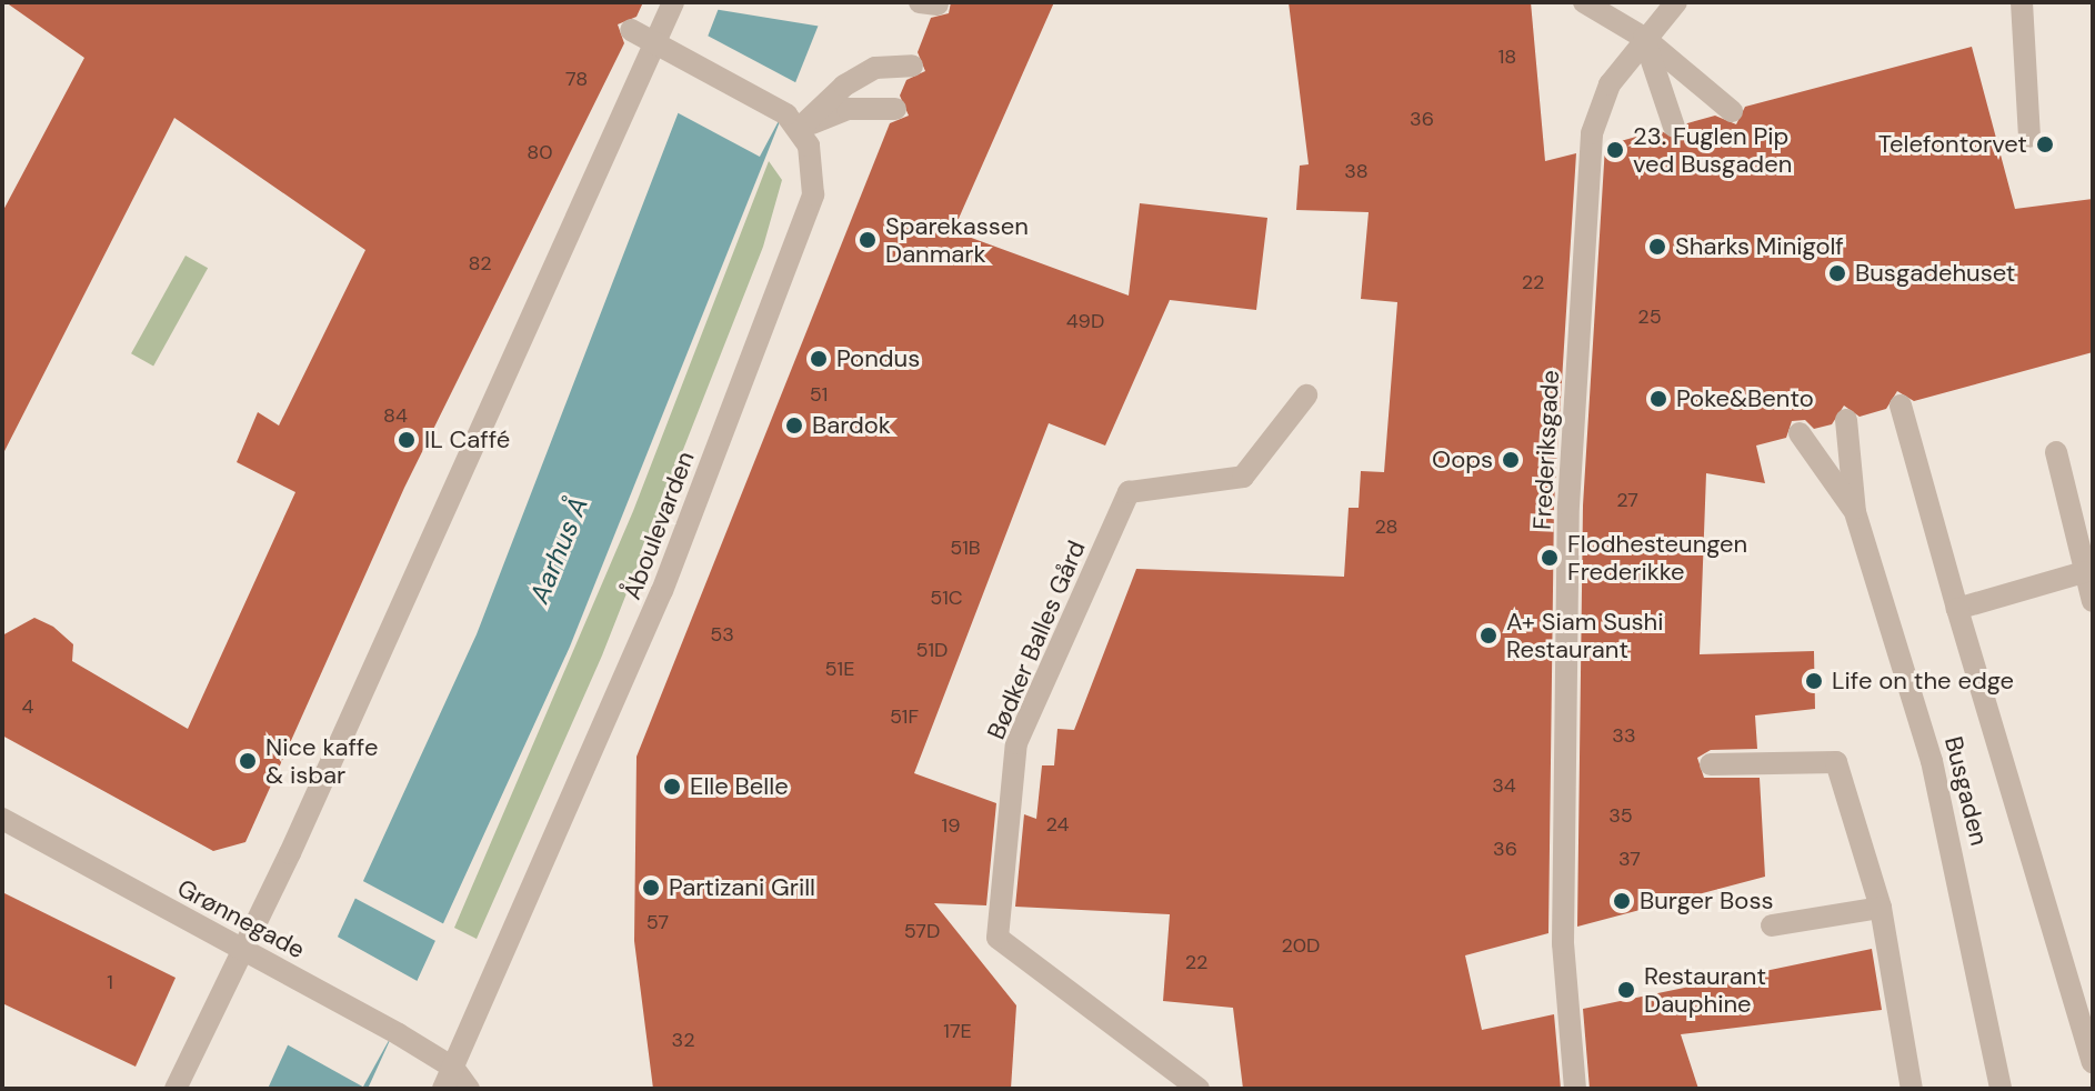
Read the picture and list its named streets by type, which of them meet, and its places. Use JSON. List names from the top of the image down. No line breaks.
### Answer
{"streets":{"street":["Frederiksgade","Åboulevarden","Bødker Balles Gård","Busgaden","Grønnegade"]},"crossings":[["Åboulevarden","Grønnegade"]],"water":["Aarhus Å"],"places":["Telefontorvet","23. Fuglen Pip ved Busgaden","Sparekassen Danmark","Sharks Minigolf","Busgadehuset","Pondus","Poke&Bento","Bardok","IL Caffé","Oops","Flodhesteungen Frederikke","A+ Siam Sushi Restaurant","Life on the edge","Nice kaffe & isbar","Elle Belle","Partizani Grill","Burger Boss","Restaurant Dauphine"],"house_numbers":["18","78","36","80","38","82","22","25","49D","51","84","27","28","51B","51C","53","51D","51E","4","51F","33","34","35","24","19","36","37","57","57D","20D","22","1","17E","32"]}
